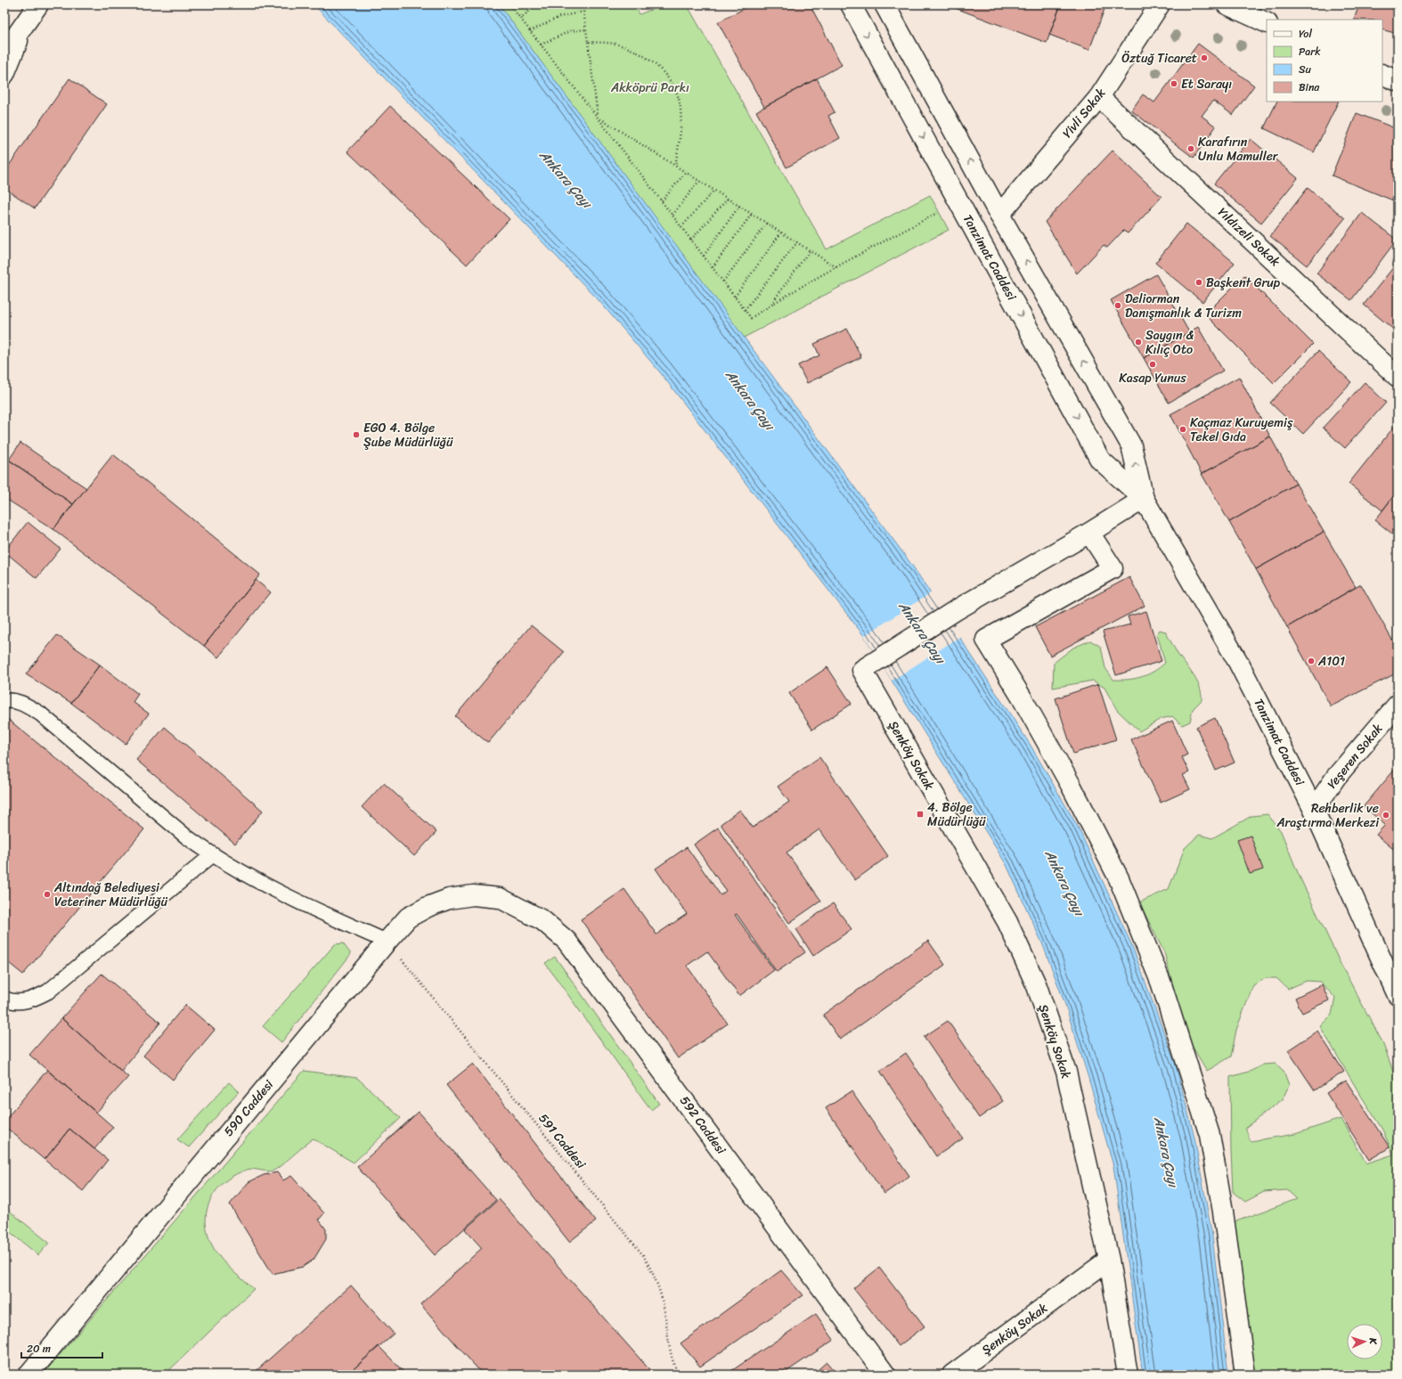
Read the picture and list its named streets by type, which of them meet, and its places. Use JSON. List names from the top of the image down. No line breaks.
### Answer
{"streets":{"main road":["Yivli Sokak","Yıldızeli Sokak","Tanzimat Caddesi","Şenköy Sokak","Yeşeren Sokak","590 Caddesi","592 Caddesi"],"path":["591 Caddesi"]},"crossings":[["Yivli Sokak","Yıldızeli Sokak"],["Yivli Sokak","Tanzimat Caddesi"],["Tanzimat Caddesi","Yeşeren Sokak"],["590 Caddesi","592 Caddesi"],["590 Caddesi","591 Caddesi"]],"water":["Ankara Çayı"],"parks":["Akköprü Parkı"],"places":{"other":["Öztuğ Ticaret","Et Sarayı","Karafırın Unlu Mamuller","Başkent Grup","Deliorman Danışmanlık & Turizm","Saygın & Kılıç Oto","Kasap Yunus","Kaçmaz Kuruyemiş Tekel Gıda","EGO 4. Bölge Şube Müdürlüğü","A101","Rehberlik ve Araştırma Merkezi","Altındağ Belediyesi Veteriner Müdürlüğü"],"transit":["4. Bölge Müdürlüğü"]},"legend":["Yol","Park","Su","Bina"],"scale_bar":"20 m","north":"right"}
